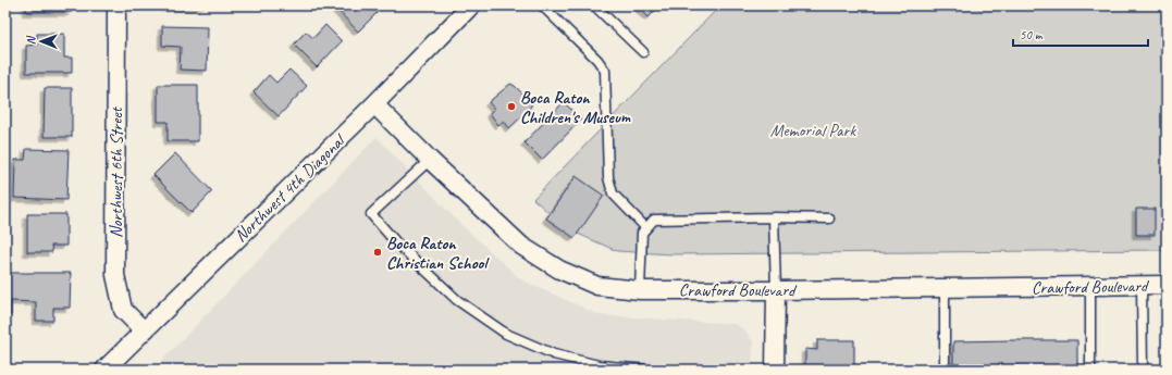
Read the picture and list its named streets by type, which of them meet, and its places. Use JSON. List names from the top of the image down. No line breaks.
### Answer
{"streets":{"street":["Northwest 6th Street","Northwest 4th Diagonal","Crawford Boulevard"]},"crossings":[["Northwest 6th Street","Northwest 4th Diagonal"],["Northwest 4th Diagonal","Crawford Boulevard"]],"parks":["Memorial Park"],"places":["Boca Raton Children's Museum","Boca Raton Christian School"],"scale_bar":"50 m","north":"left"}
